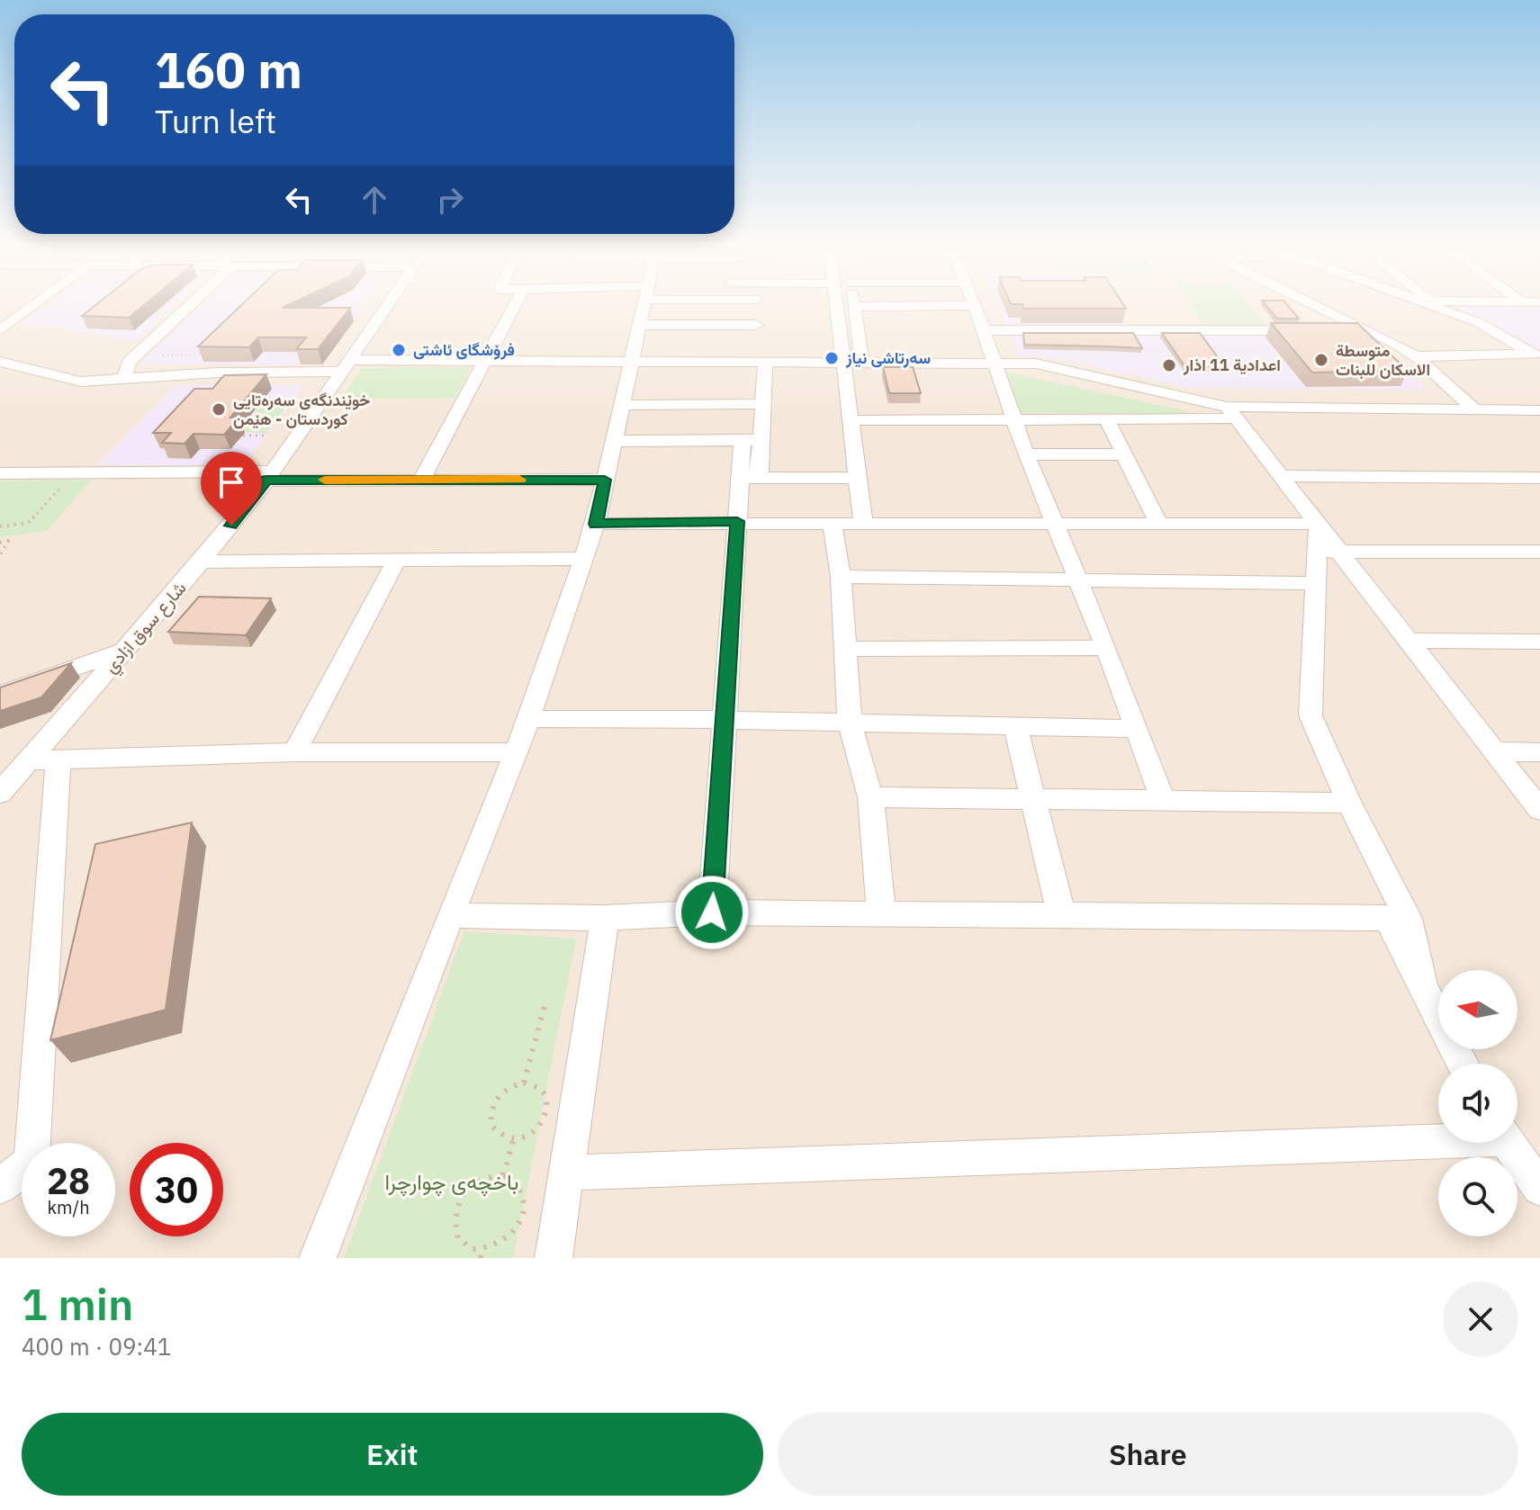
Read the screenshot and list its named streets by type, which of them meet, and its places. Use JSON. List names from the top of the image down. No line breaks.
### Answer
{"streets":{"street":["شارع سوق ازادي"]},"parks":["باخچەی چوارچرا"],"places":["فرۆشگای ئاشتی","سەرتاشی نیاز","متوسطة الاسكان للبنات","اعدادية 11 اذار","خوێندنگەی سەرەتایی کوردستان - هێمن"],"north":"left","page":{"turn":["160 m","Turn left"],"speed":"28 km/h","limit":"30","heading":["1 min","400 m · 09:41"],"buttons":["Exit","Share"]}}
